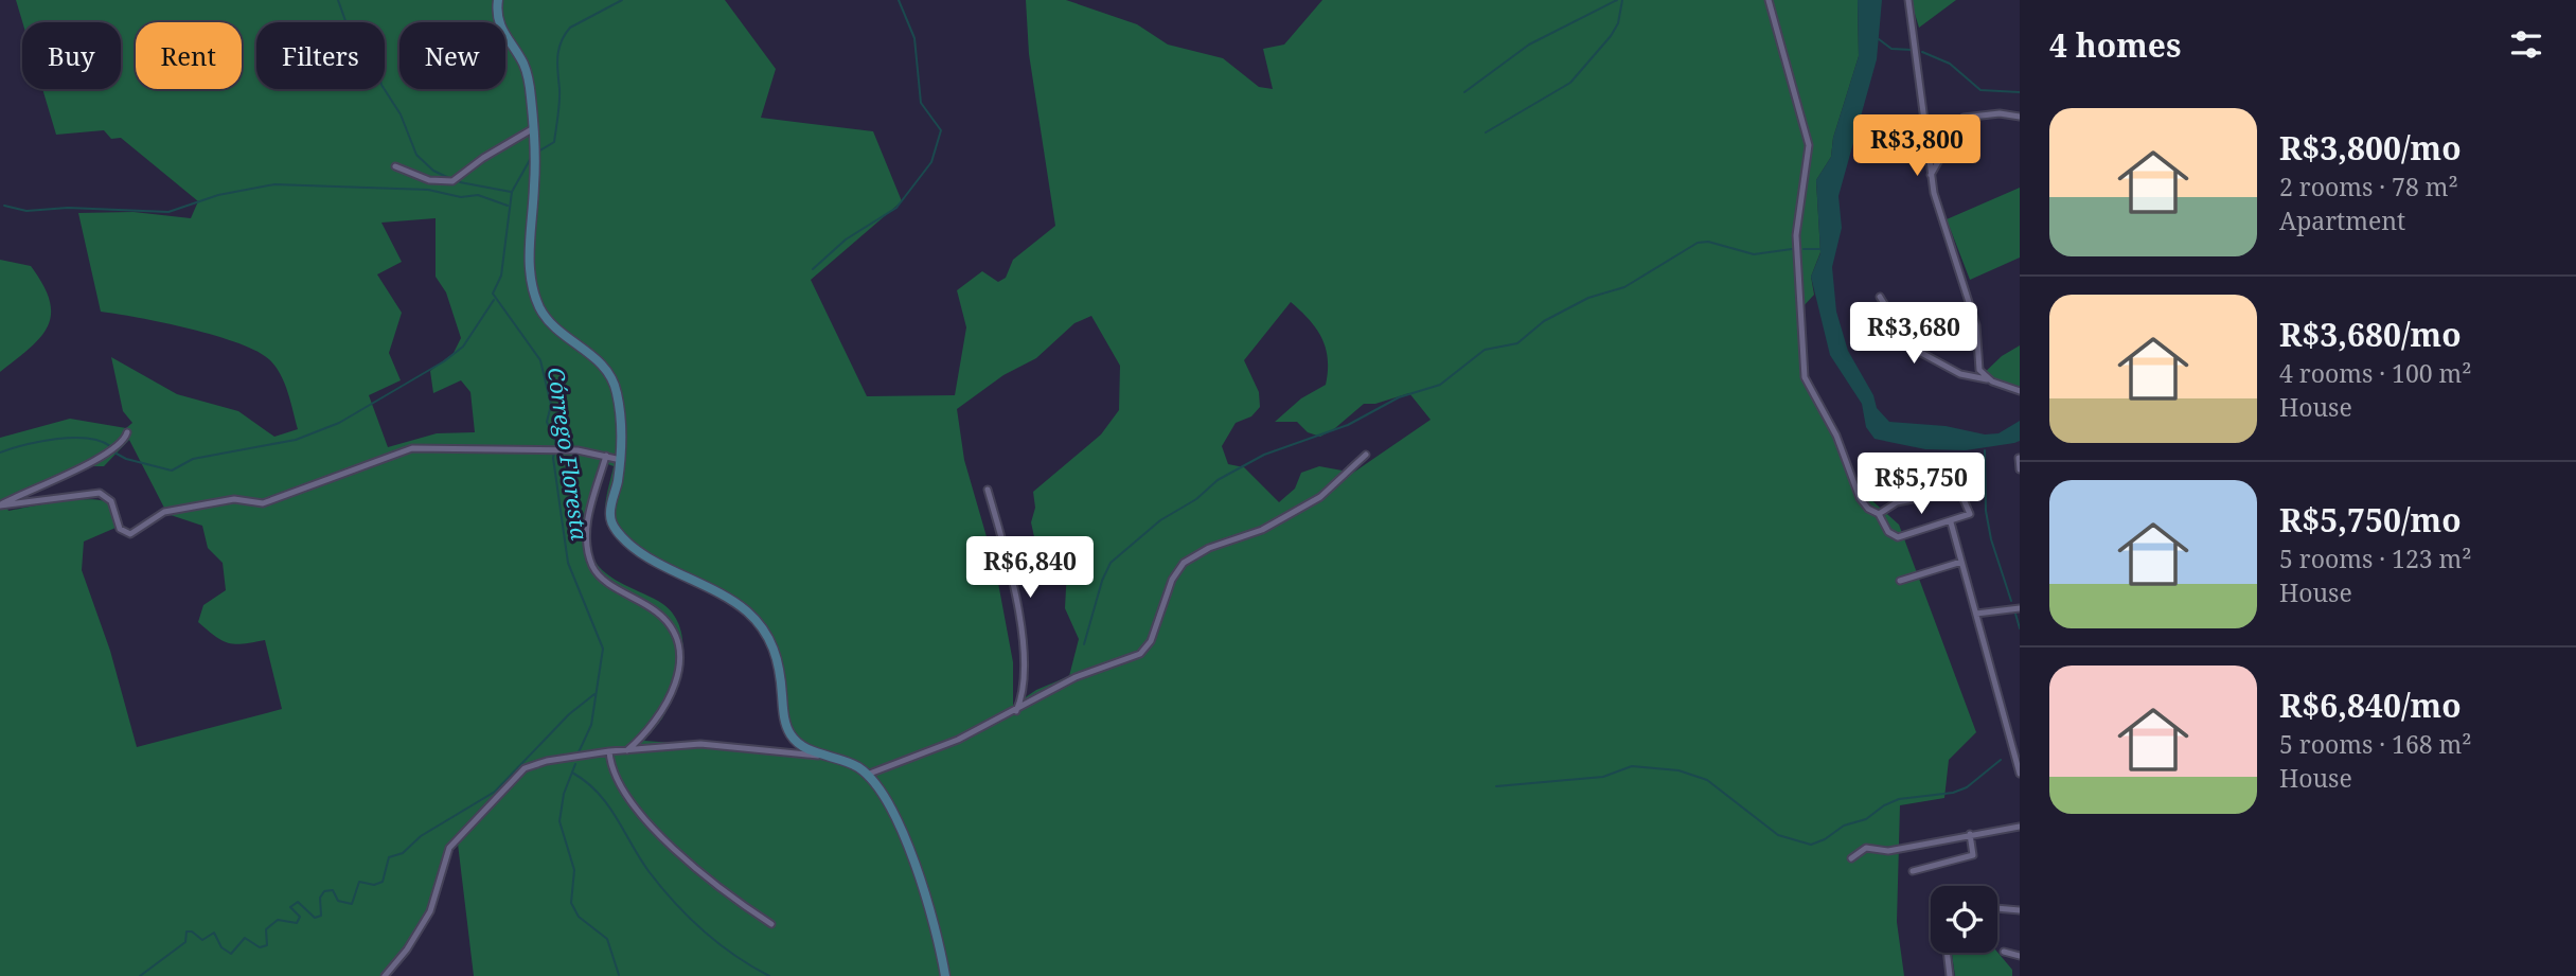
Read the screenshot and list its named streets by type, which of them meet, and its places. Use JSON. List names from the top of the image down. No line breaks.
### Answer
{"water":["Córrego Floresta"],"page":{"heading":"4 homes","chip":["Buy","Rent","Filters","New"],"list":[{"name":"R$3,800/mo","note":"2 rooms · 78 m² · Apartment"},{"name":"R$3,680/mo","note":"4 rooms · 100 m² · House"},{"name":"R$5,750/mo","note":"5 rooms · 123 m² · House"},{"name":"R$6,840/mo","note":"5 rooms · 168 m² · House"}],"price":["R$3,800","R$3,680","R$5,750","R$6,840"]}}
